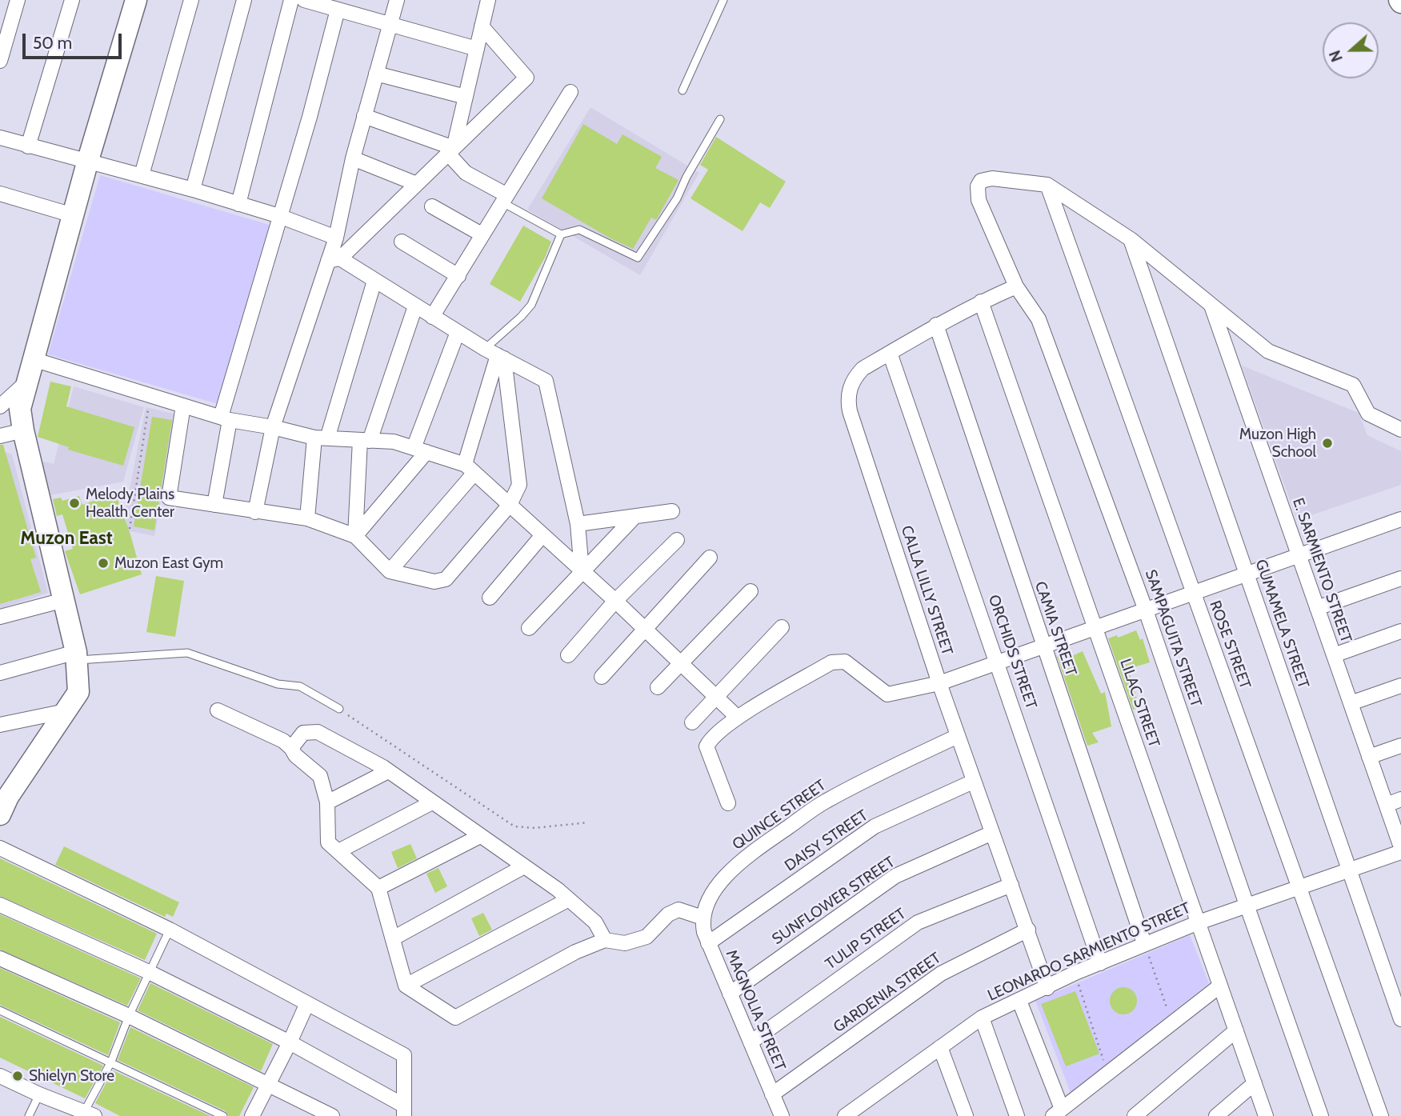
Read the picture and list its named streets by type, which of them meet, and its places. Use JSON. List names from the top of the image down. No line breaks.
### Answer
{"streets":{"street":["E. SARMIENTO STREET","CALLA LILLY STREET","GUMAMELA STREET","CAMIA STREET","SAMPAGUITA STREET","ROSE STREET","ORCHIDS STREET","LILAC STREET","QUINCE STREET","DAISY STREET","SUNFLOWER STREET","TULIP STREET","LEONARDO SARMIENTO STREET","GARDENIA STREET","MAGNOLIA STREET"]},"crossings":[["CALLA LILLY STREET","CAMIA STREET"],["CALLA LILLY STREET","SAMPAGUITA STREET"],["CALLA LILLY STREET","ORCHIDS STREET"],["CALLA LILLY STREET","LILAC STREET"],["CALLA LILLY STREET","QUINCE STREET"],["CALLA LILLY STREET","DAISY STREET"],["CALLA LILLY STREET","SUNFLOWER STREET"],["CALLA LILLY STREET","TULIP STREET"],["CALLA LILLY STREET","LEONARDO SARMIENTO STREET"],["CALLA LILLY STREET","GARDENIA STREET"],["GUMAMELA STREET","LEONARDO SARMIENTO STREET"],["CAMIA STREET","LEONARDO SARMIENTO STREET"],["SAMPAGUITA STREET","ROSE STREET"],["SAMPAGUITA STREET","LEONARDO SARMIENTO STREET"],["ROSE STREET","LEONARDO SARMIENTO STREET"],["ORCHIDS STREET","LEONARDO SARMIENTO STREET"],["LILAC STREET","LEONARDO SARMIENTO STREET"],["QUINCE STREET","MAGNOLIA STREET"],["DAISY STREET","MAGNOLIA STREET"],["SUNFLOWER STREET","MAGNOLIA STREET"],["TULIP STREET","MAGNOLIA STREET"],["GARDENIA STREET","MAGNOLIA STREET"]],"districts":["Muzon East"],"places":["Muzon High School","Melody Plains Health Center","Muzon East Gym","Shielyn Store"],"scale_bar":"50 m","north":"left"}
